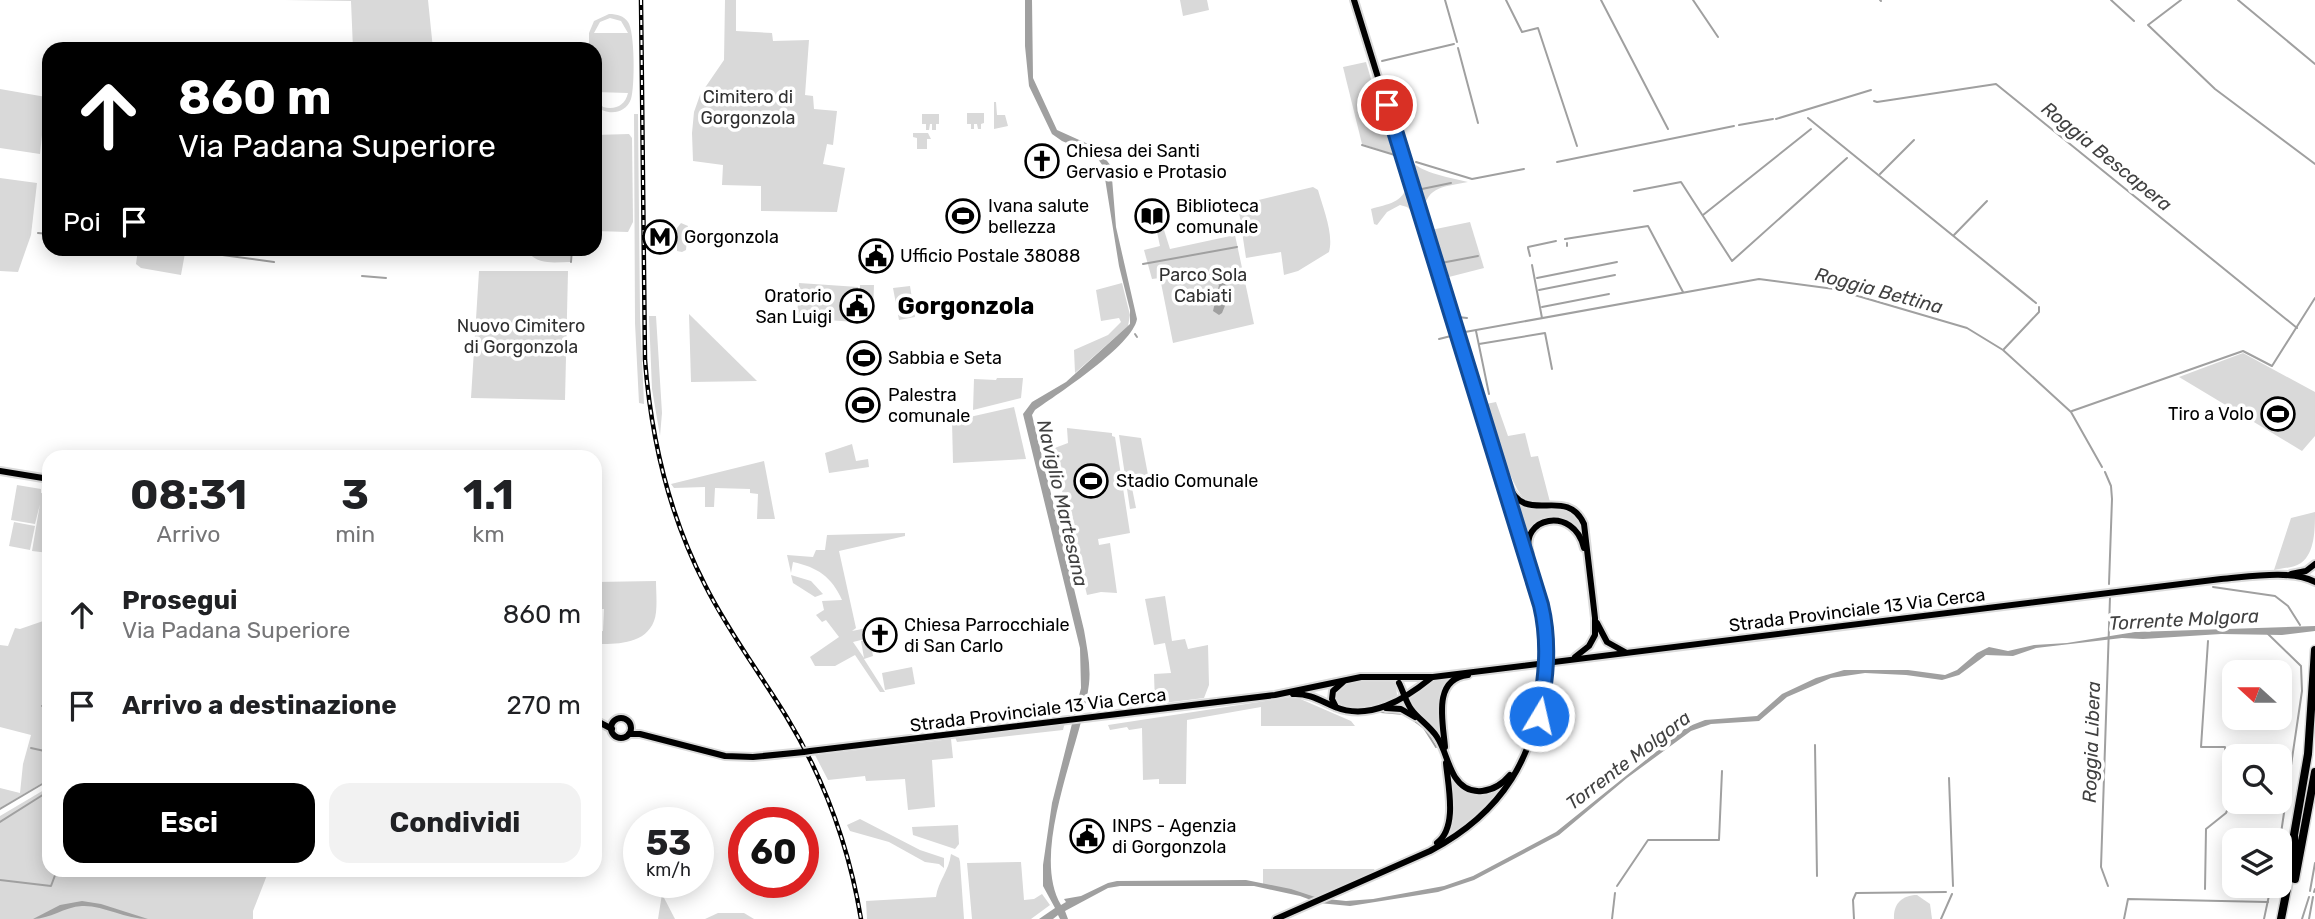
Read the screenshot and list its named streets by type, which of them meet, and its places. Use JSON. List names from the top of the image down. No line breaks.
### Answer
{"streets":{"main road":["Strada Provinciale 13 Via Cerca"]},"districts":["Gorgonzola"],"water":["Roggia Bescapera","Roggia Bettina","Naviglio Martesana","Torrente Molgora","Roggia Libera"],"parks":["Cimitero di Gorgonzola","Parco Sola Cabiati","Nuovo Cimitero di Gorgonzola"],"places":{"church":["Chiesa dei Santi Gervasio e Protasio","Chiesa Parrocchiale di San Carlo"],"sports":["Ivana salute bellezza","Sabbia e Seta","Palestra comunale","Tiro a Volo","Stadio Comunale"],"library":["Biblioteca comunale"],"metro station":["Gorgonzola"],"public building":["Ufficio Postale 38088","Oratorio San Luigi","INPS - Agenzia di Gorgonzola"]},"north":"left","page":{"turn":["860 m","Via Padana Superiore"],"then":"Poi","eta":["08:31","Arrivo","3","min","1.1","km"],"list":[{"name":"Prosegui","note":"Via Padana Superiore","value":"860 m"},{"name":"Arrivo a destinazione","value":"270 m"}],"buttons":["Esci","Condividi"],"speed":"53 km/h","limit":"60"}}
